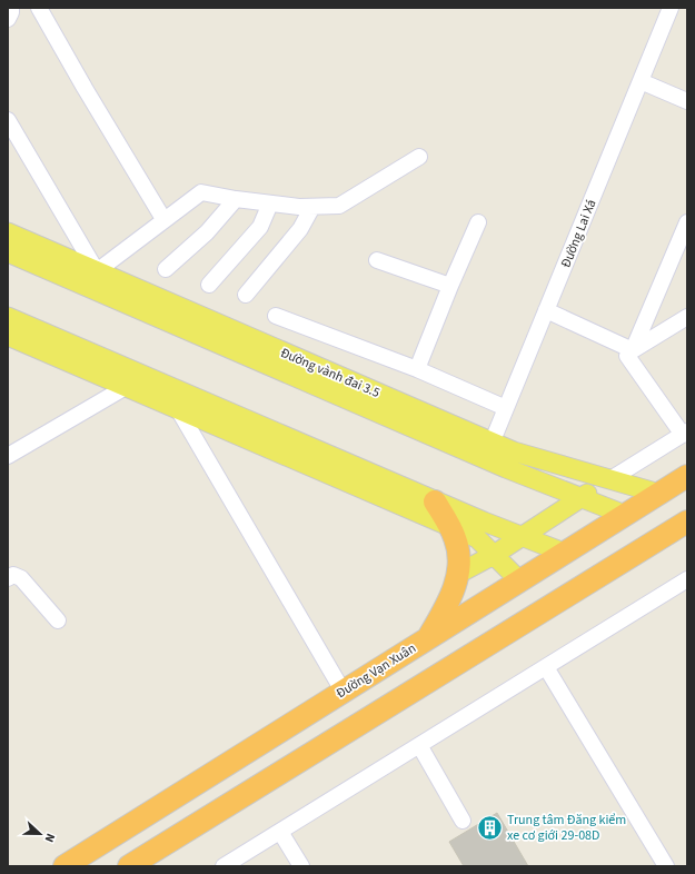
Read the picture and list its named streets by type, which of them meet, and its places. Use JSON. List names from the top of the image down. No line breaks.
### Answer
{"streets":{"highway":["Đường Vạn Xuân"],"main road":["Đường vành đai 3.5"],"street":["Đường Lai Xá"]},"crossings":[["Đường Lai Xá","Đường vành đai 3.5"],["Đường vành đai 3.5","Đường Vạn Xuân"]],"places":{"building":["Trung tâm Đăng kiểm xe cơ giới 29-08D"]},"north":"right"}
